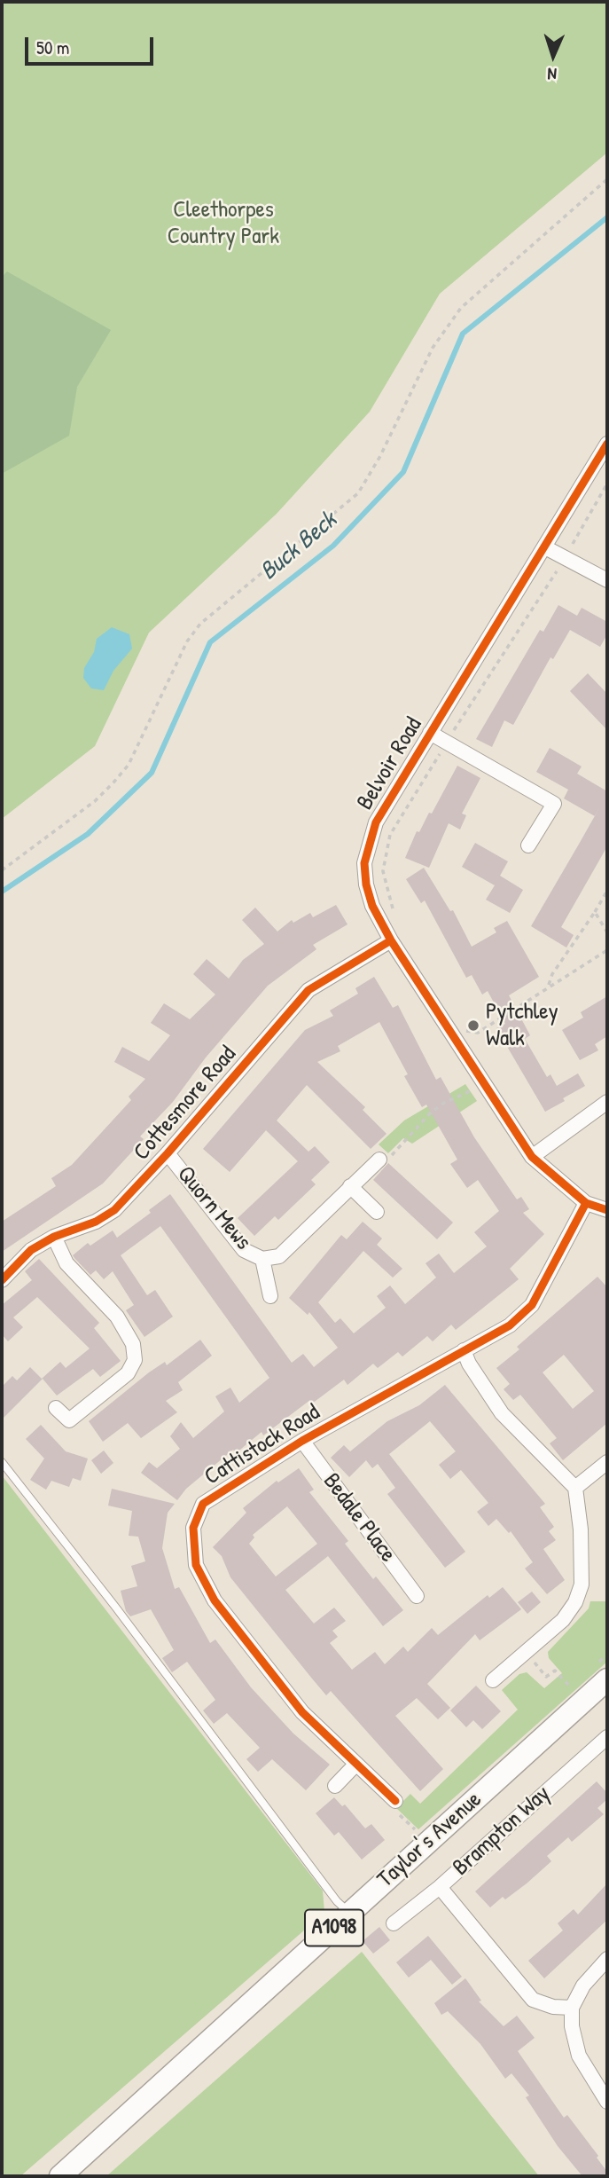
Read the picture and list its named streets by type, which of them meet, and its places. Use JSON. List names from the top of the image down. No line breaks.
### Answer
{"streets":{"main road":["Taylor's Avenue","A1098"],"street":["Belvoir Road","Cottesmore Road","Quorn Mews","Cattistock Road","Bedale Place","Brampton Way"]},"crossings":[["Belvoir Road","Cottesmore Road"],["Belvoir Road","Cattistock Road"],["Cottesmore Road","Quorn Mews"],["Cattistock Road","Bedale Place"]],"water":["Buck Beck"],"parks":["Cleethorpes Country Park"],"places":["Pytchley Walk"],"scale_bar":"50 m","north":"bottom"}
